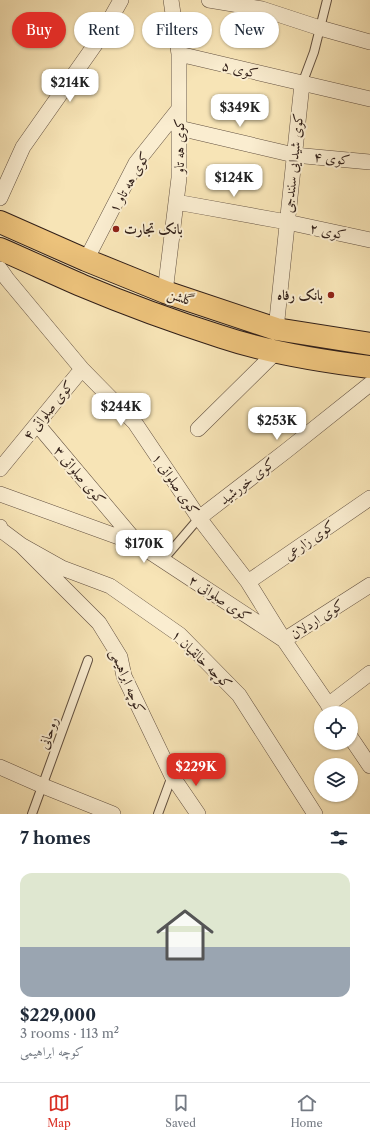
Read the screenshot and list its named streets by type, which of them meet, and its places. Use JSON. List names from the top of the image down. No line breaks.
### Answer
{"streets":{"main road":["گلشن"],"street":["کوی ۵","کوی هه تاو","کوی ۴","کوی شیدایی سنندجی","کوی هه تاو ۱","کوی ۲","کوی صلواتی ۴","کوی صلواتی ۳","کوی خورشید","کوی صلواتی ۱","کوی زارعی","کوی صلواتی ۲","کوی اردلان","کوچه خالقیان ۱","کوچه ابراهیمی"],"lane":["روحانی"]},"crossings":[["کوی ۵","کوی هه تاو"],["کوی ۵","کوی شیدایی سنندجی"],["کوی هه تاو","کوی ۴"],["کوی هه تاو","کوی هه تاو ۱"],["کوی هه تاو","کوی ۲"],["کوی هه تاو","گلشن"],["کوی ۴","کوی شیدایی سنندجی"],["کوی شیدایی سنندجی","کوی ۲"],["کوی شیدایی سنندجی","گلشن"],["کوی هه تاو ۱","گلشن"],["کوی صلواتی ۴","کوی صلواتی ۳"],["کوی صلواتی ۴","کوی صلواتی ۱"],["کوی صلواتی ۳","کوی صلواتی ۲"],["کوی خورشید","کوی صلواتی ۱"],["کوی صلواتی ۱","کوی زارعی"],["کوی صلواتی ۱","کوی صلواتی ۲"],["کوی صلواتی ۱","کوی اردلان"],["کوی صلواتی ۲","کوی اردلان"],["کوچه خالقیان ۱","کوچه ابراهیمی"]],"places":["بانک تجارت","بانک رفاه"],"page":{"chip":["Buy","Rent","Filters","New"],"price":["$214K","$349K","$124K","$244K","$253K","$170K","$229K"],"heading":"7 homes","list":[{"name":"$229,000","note":"3 rooms · 113 m² · کوچه ابراهیمی"}],"tabs":["Map","Saved","Home"]}}
